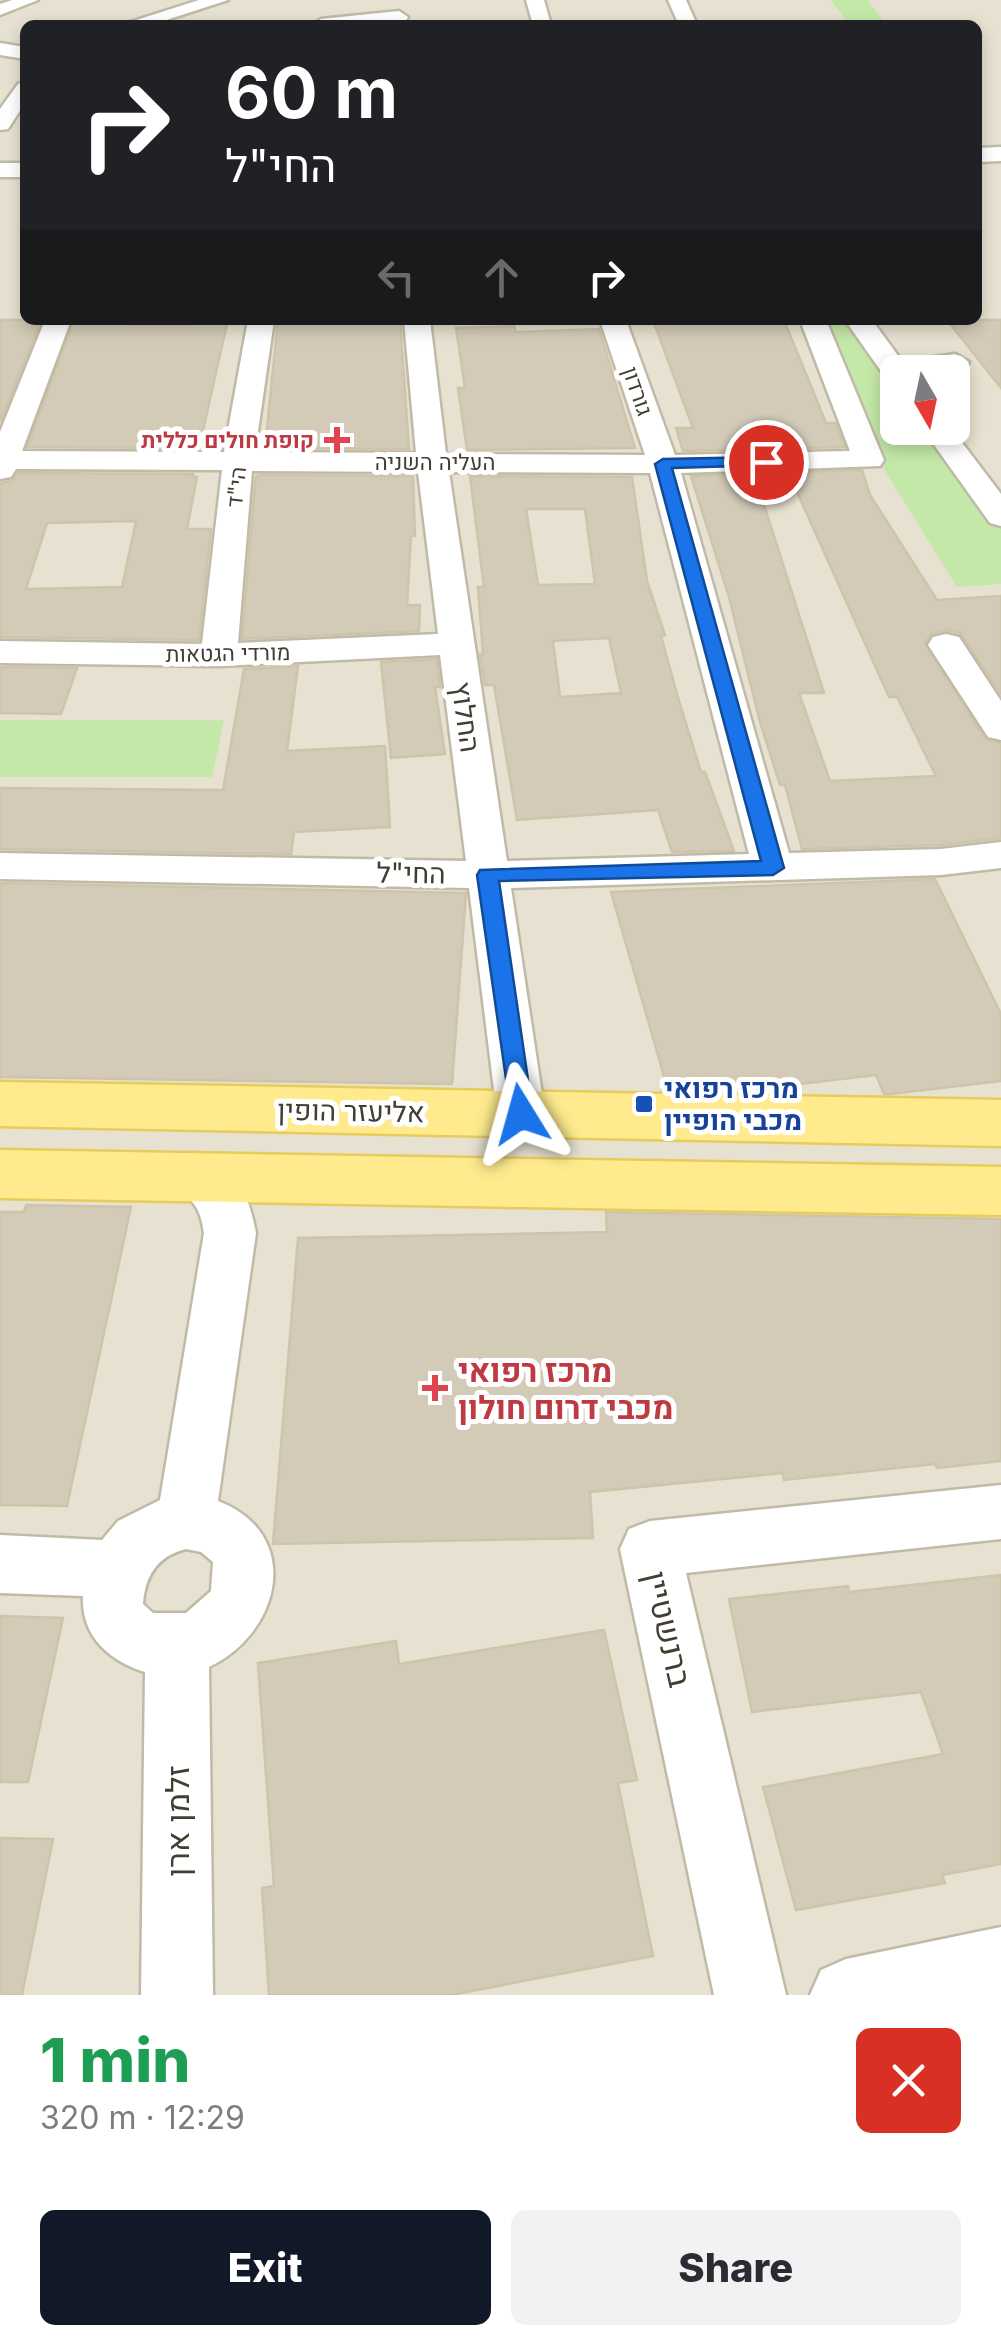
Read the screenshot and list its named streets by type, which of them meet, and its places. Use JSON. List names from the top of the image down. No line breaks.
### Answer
{"streets":{"main road":["אליעזר הופין"],"street":["גורדון","העליה השניה","הי\"ד","מורדי הגטאות","החלוץ","החי\"ל","ברנשטיין","זלמן ארן"]},"crossings":[["גורדון","העליה השניה"],["גורדון","החי\"ל"],["העליה השניה","הי\"ד"],["העליה השניה","החלוץ"],["הי\"ד","מורדי הגטאות"],["מורדי הגטאות","החלוץ"],["החלוץ","החי\"ל"],["החלוץ","אליעזר הופין"]],"places":{"health":["קופת חולים כללית","מרכז רפואי מכבי דרום חולון"],"transit":["מרכז רפואי מכבי הופיין"]},"north":"bottom","page":{"turn":["60 m","החי\"ל"],"heading":["1 min","320 m · 12:29"],"buttons":["Exit","Share"]}}
